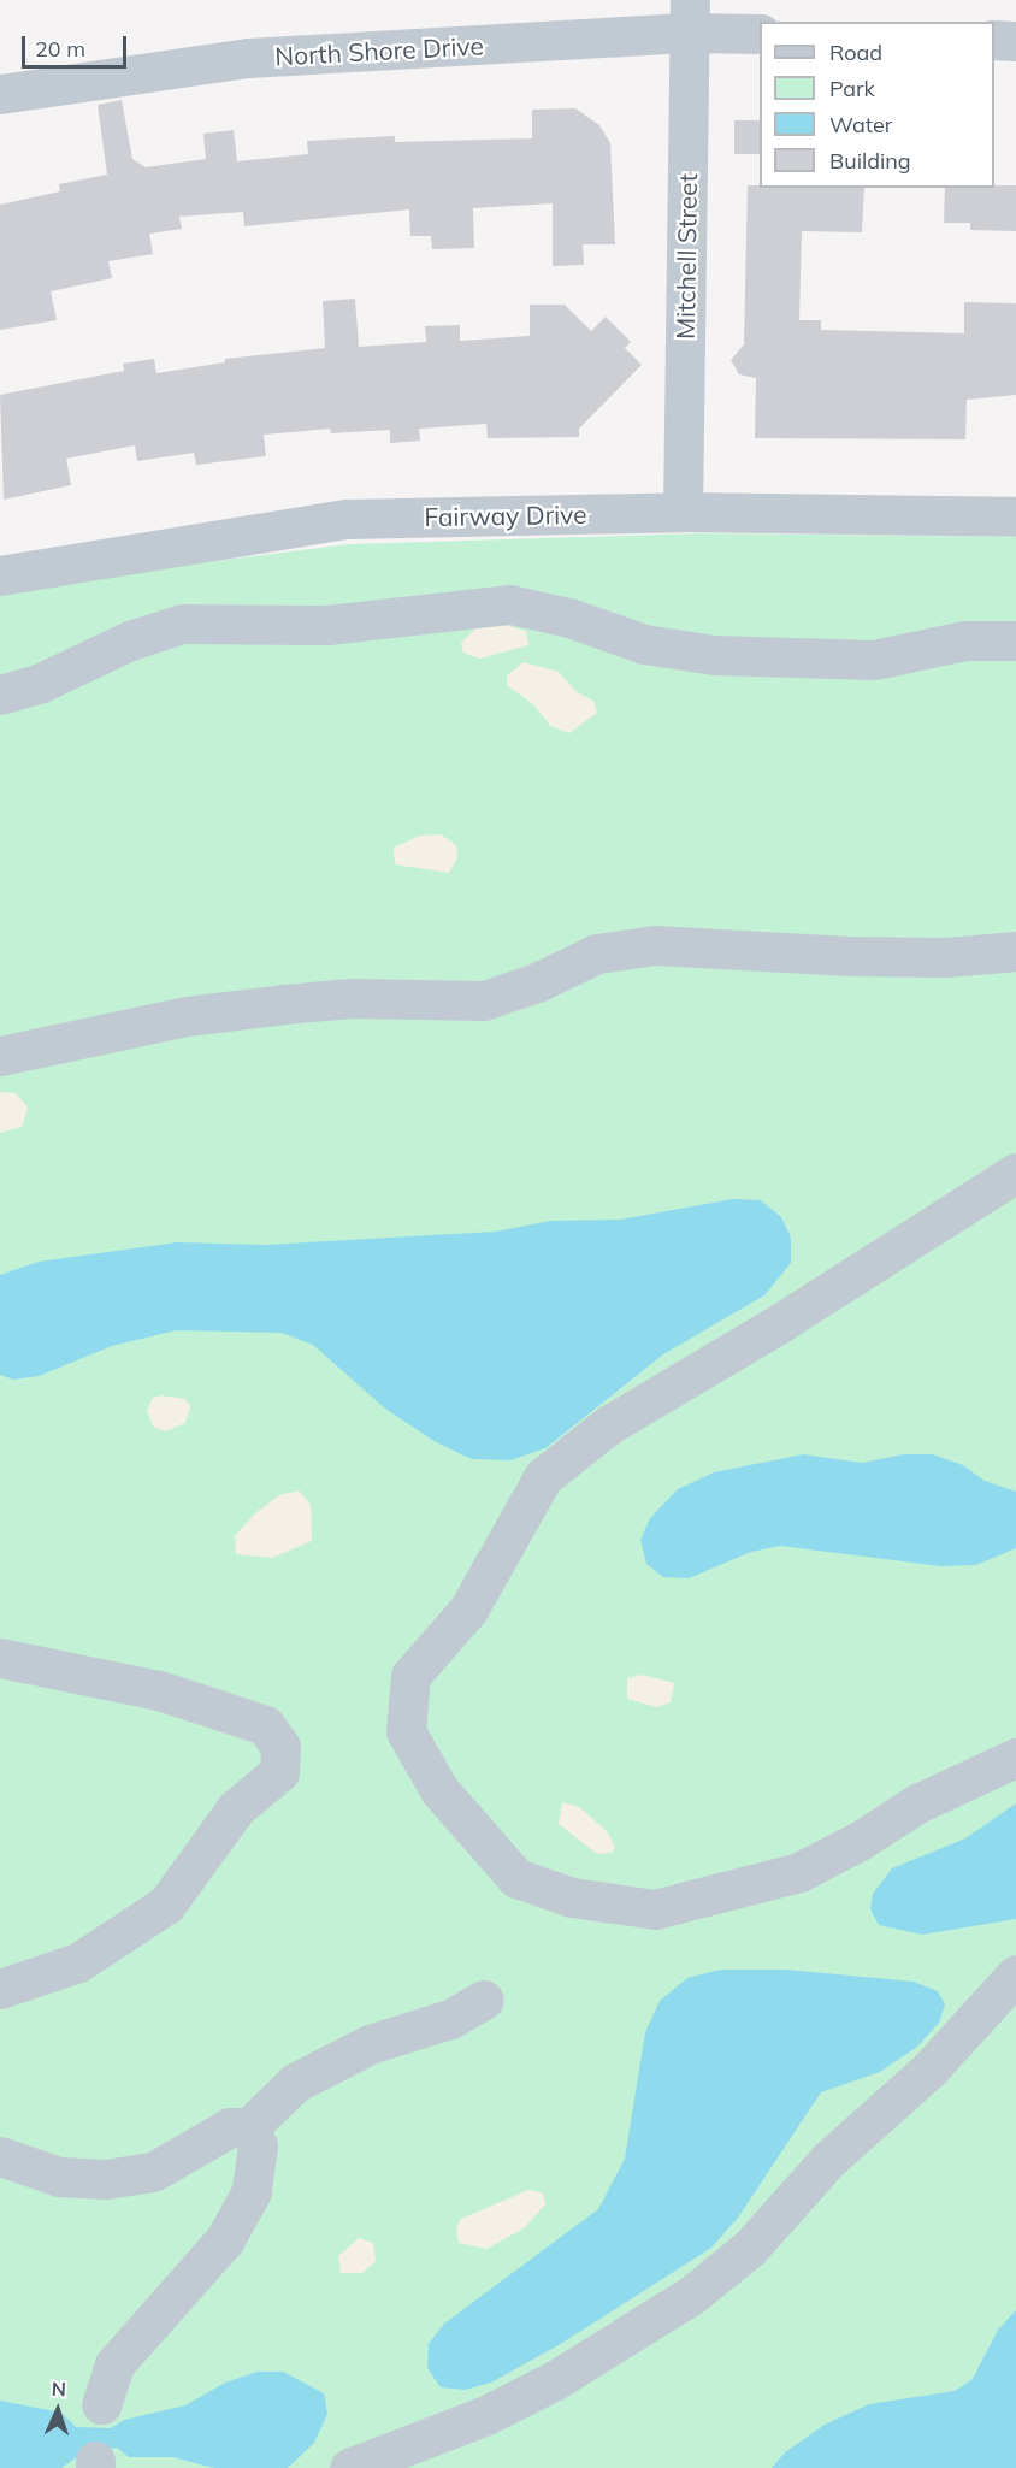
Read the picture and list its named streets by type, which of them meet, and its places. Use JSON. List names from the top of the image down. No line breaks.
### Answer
{"streets":{"street":["North Shore Drive","Mitchell Street","Fairway Drive"]},"crossings":[["North Shore Drive","Mitchell Street"],["Mitchell Street","Fairway Drive"]],"legend":["Road","Park","Water","Building"],"scale_bar":"20 m","north":"top"}
